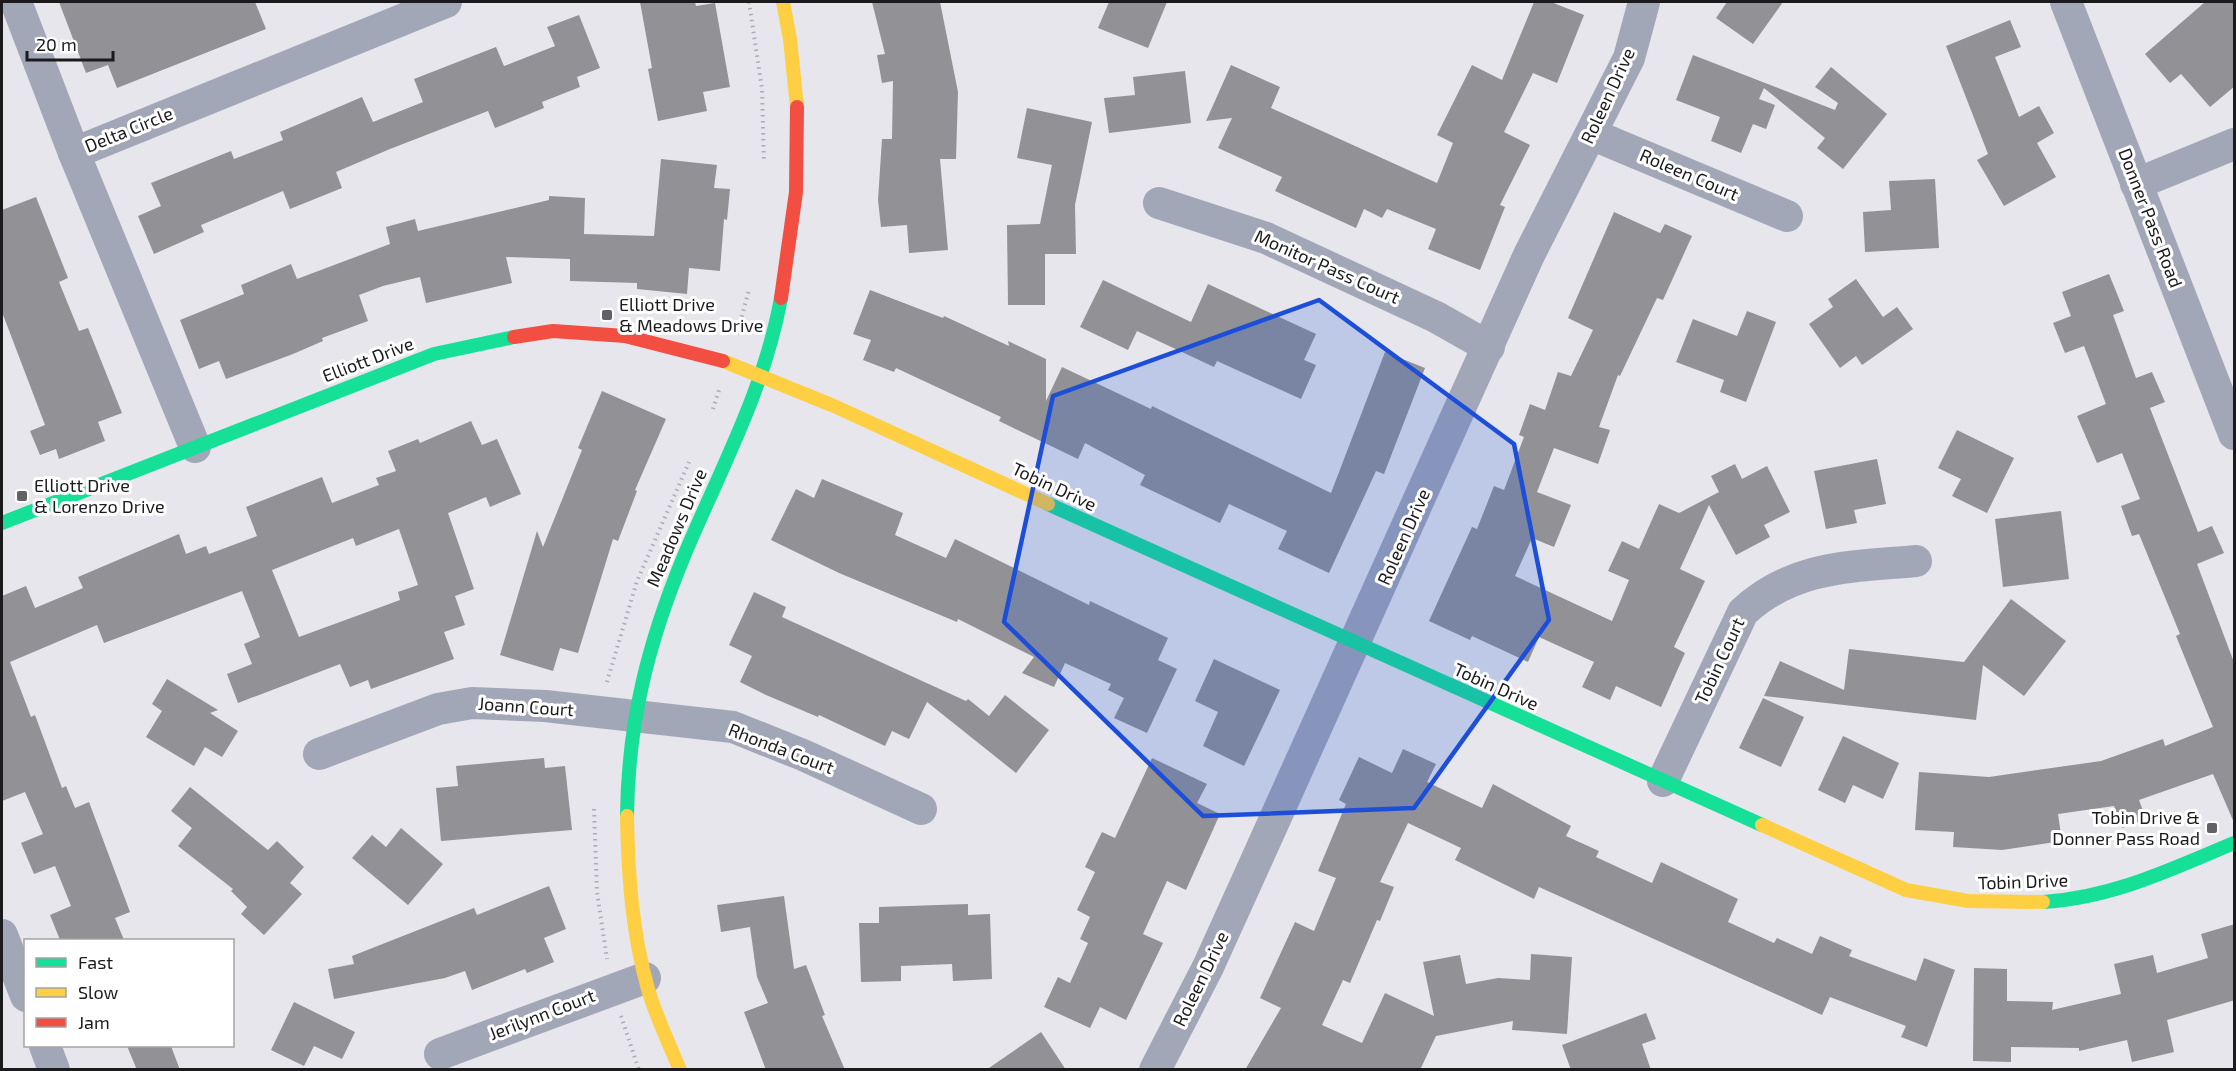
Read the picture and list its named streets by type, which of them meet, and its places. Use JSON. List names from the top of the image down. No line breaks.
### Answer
{"streets":{"street":["Roleen Drive","Delta Circle","Roleen Court","Donner Pass Road","Monitor Pass Court","Elliott Drive","Tobin Drive","Meadows Drive","Tobin Court","Joann Court","Rhonda Court","Jerilynn Court"]},"crossings":[["Roleen Drive","Roleen Court"],["Roleen Drive","Monitor Pass Court"],["Roleen Drive","Tobin Drive"],["Delta Circle","Elliott Drive"],["Elliott Drive","Tobin Drive"],["Elliott Drive","Meadows Drive"],["Tobin Drive","Meadows Drive"],["Tobin Drive","Tobin Court"],["Meadows Drive","Joann Court"],["Meadows Drive","Rhonda Court"],["Meadows Drive","Jerilynn Court"],["Joann Court","Rhonda Court"]],"places":{"transit":["Elliott Drive & Meadows Drive","Elliott Drive & Lorenzo Drive","Tobin Drive & Donner Pass Road"]},"legend":["Fast","Slow","Jam"],"scale_bar":"20 m"}
